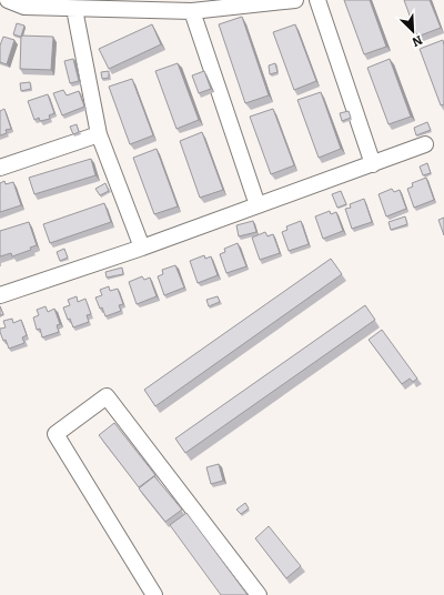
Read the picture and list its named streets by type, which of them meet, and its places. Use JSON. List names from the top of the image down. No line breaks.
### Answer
{"north":"bottom right"}
